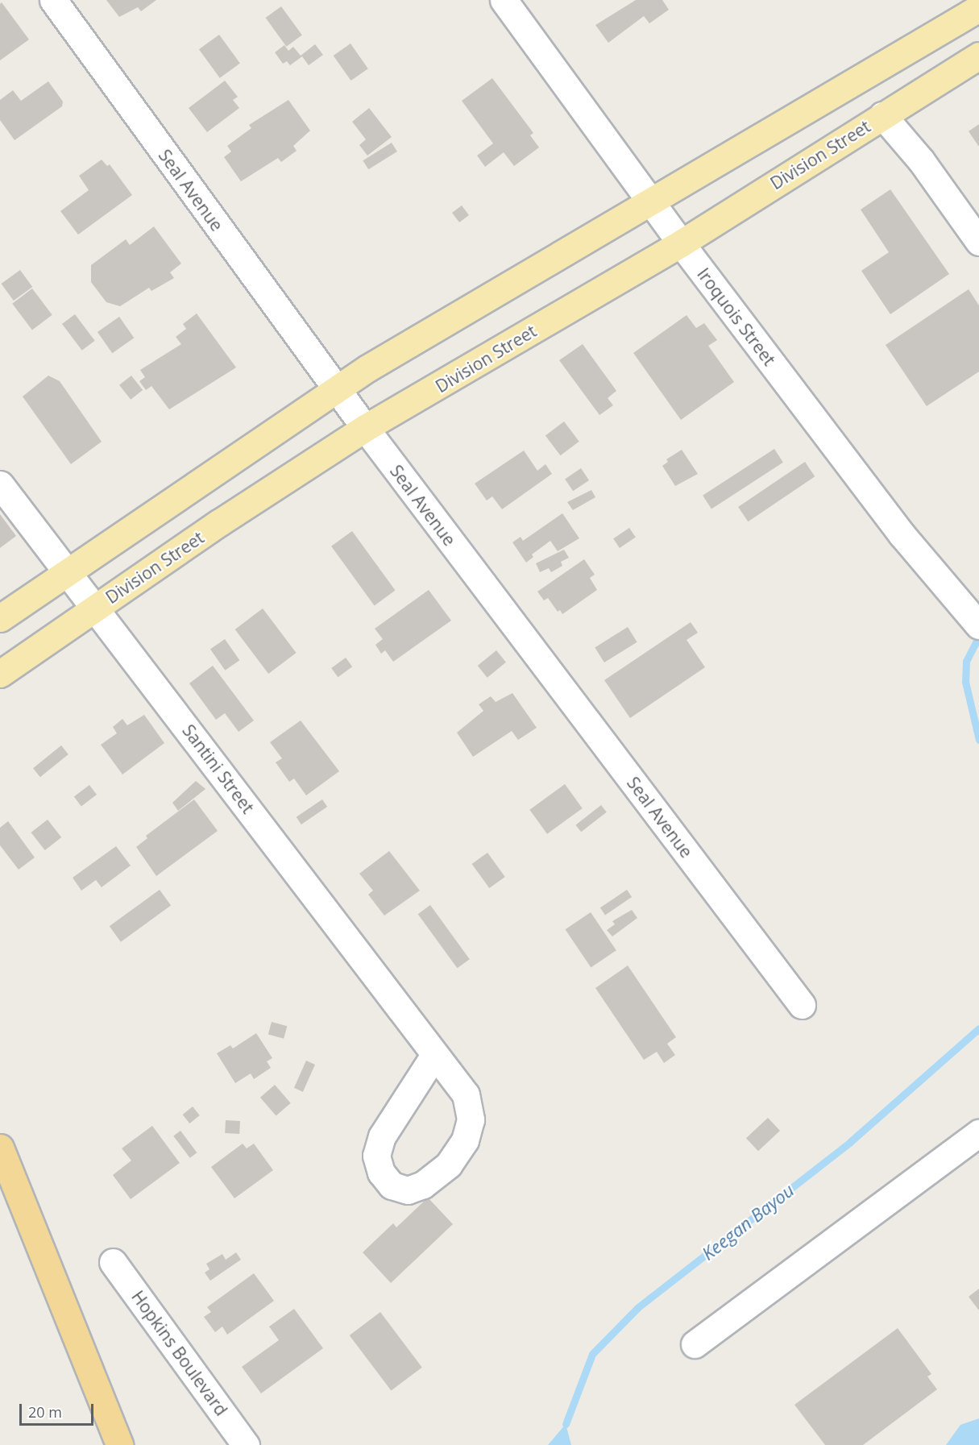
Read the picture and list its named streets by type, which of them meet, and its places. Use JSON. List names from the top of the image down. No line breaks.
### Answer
{"streets":{"main road":["Division Street"],"street":["Seal Avenue","Iroquois Street","Santini Street","Hopkins Boulevard"]},"crossings":[["Division Street","Seal Avenue"],["Division Street","Iroquois Street"],["Division Street","Santini Street"]],"water":["Keegan Bayou"],"scale_bar":"20 m"}
